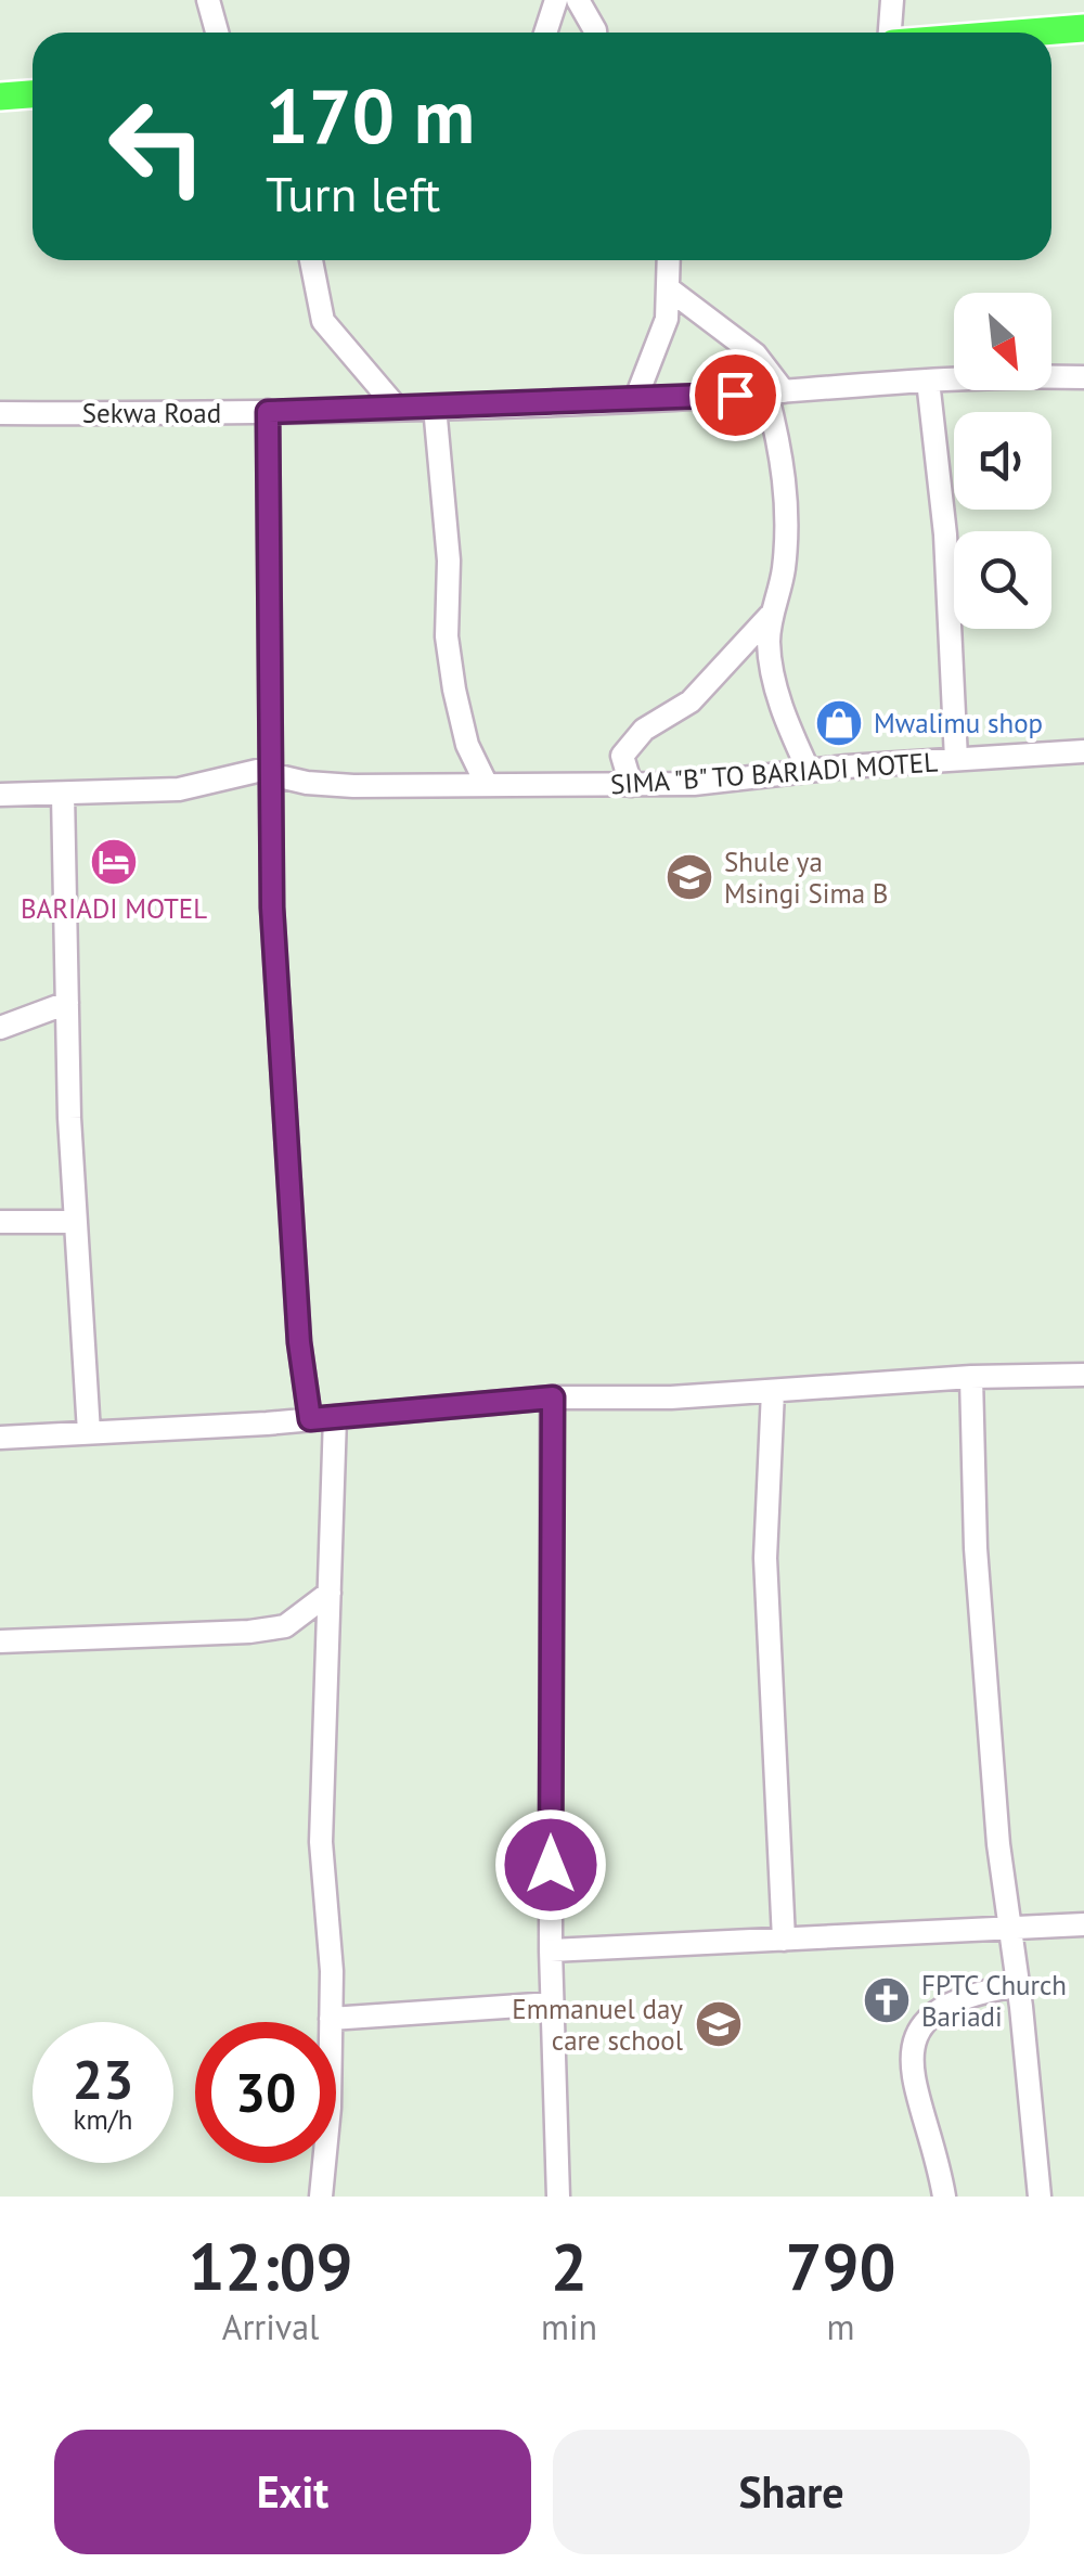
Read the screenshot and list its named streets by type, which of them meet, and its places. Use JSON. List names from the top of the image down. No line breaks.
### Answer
{"streets":{"street":["Sekwa Road","SIMA \"B\" TO BARIADI MOTEL"]},"places":{"shop":["Mwalimu shop"],"hotel":["BARIADI MOTEL"],"school or university":["Shule ya Msingi Sima B","Emmanuel day care school"],"church":["FPTC Church Bariadi"]},"north":"bottom right","page":{"turn":["170 m","Turn left"],"speed":"23 km/h","limit":"30","eta":["12:09","Arrival","2","min","790","m"],"buttons":["Exit","Share"]}}
